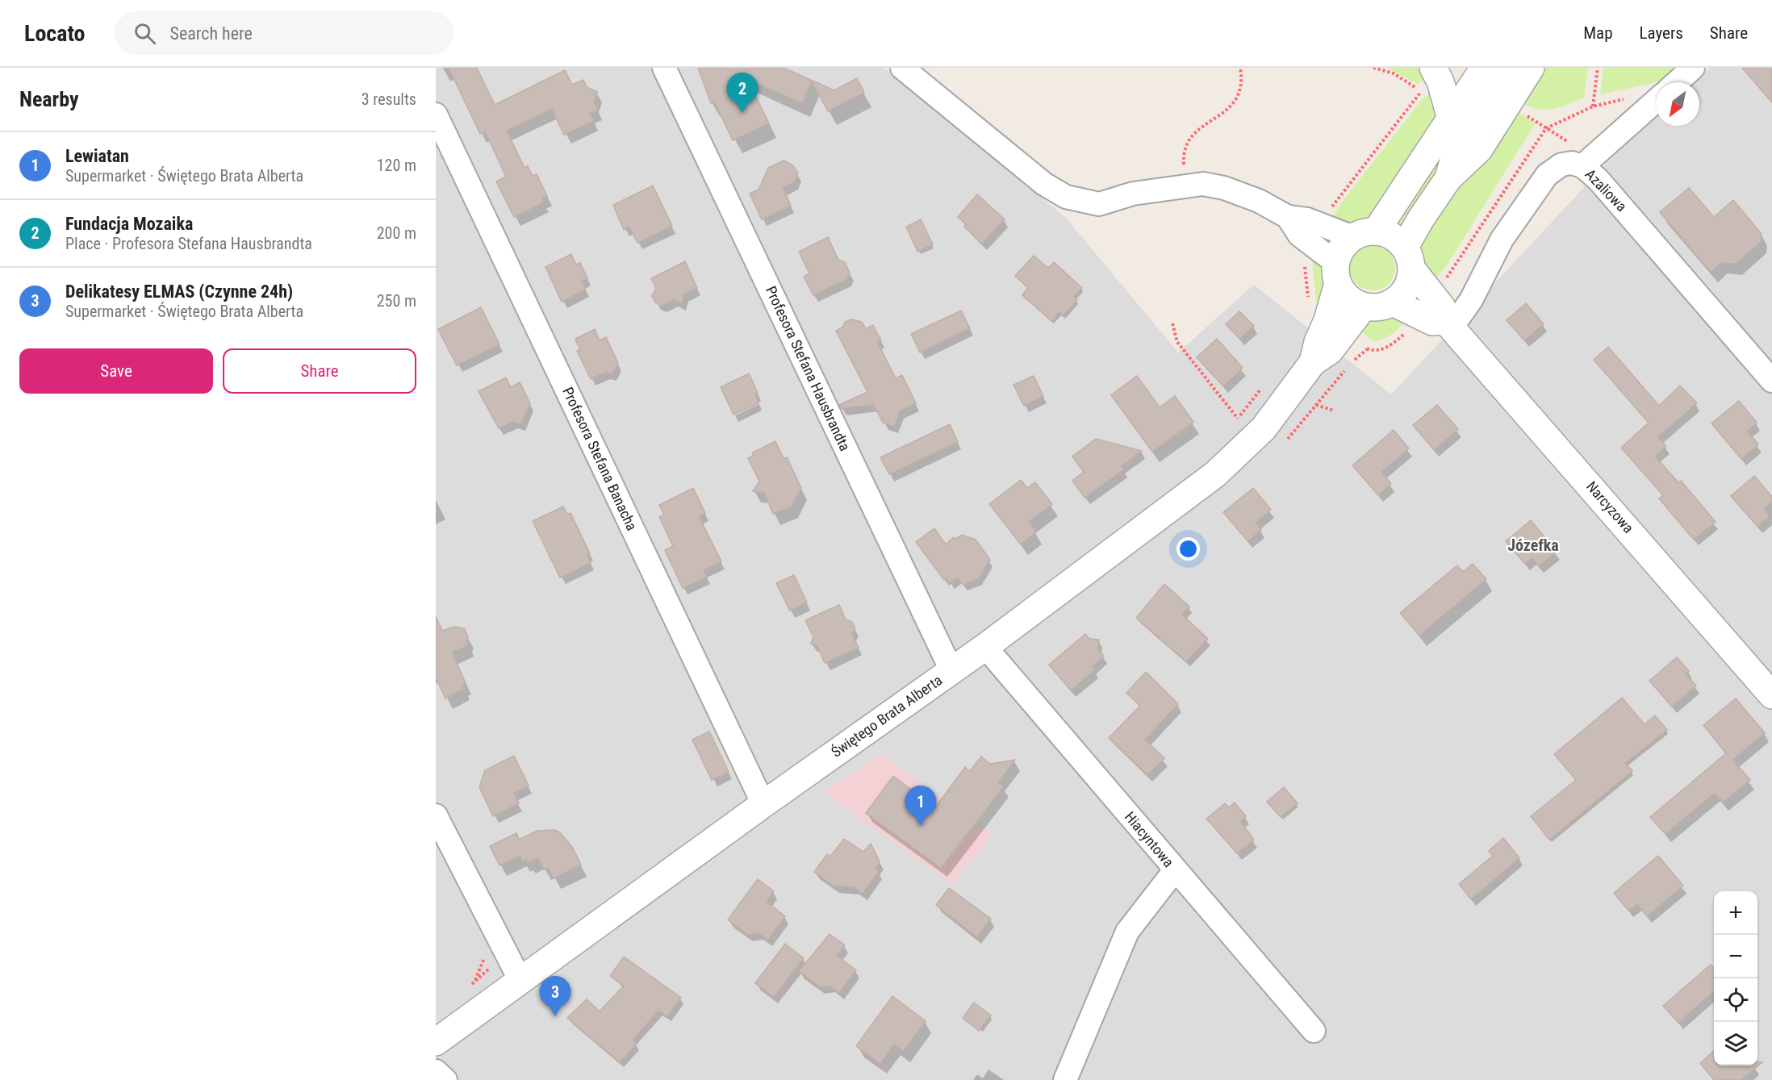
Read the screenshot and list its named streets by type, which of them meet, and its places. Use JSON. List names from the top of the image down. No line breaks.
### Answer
{"streets":{"street":["Azaliowa","Profesora Stefana Hausbrandta","Profesora Stefana Banacha","Narcyzowa","Świętego Brata Alberta","Hiacyntowa"]},"crossings":[["Azaliowa","Narcyzowa"],["Profesora Stefana Hausbrandta","Świętego Brata Alberta"],["Profesora Stefana Banacha","Świętego Brata Alberta"],["Narcyzowa","Świętego Brata Alberta"],["Świętego Brata Alberta","Hiacyntowa"]],"districts":["Józefka"],"north":"bottom left","page":{"header":"Locato","search":"Search here","nav":["Map","Layers","Share"],"heading":["Nearby","3 results"],"pins":["2","1","3"],"list":[{"mark":"1","name":"Lewiatan","note":"Supermarket · Świętego Brata Alberta","value":"120 m"},{"mark":"2","name":"Fundacja Mozaika","note":"Place · Profesora Stefana Hausbrandta","value":"200 m"},{"mark":"3","name":"Delikatesy ELMAS (Czynne 24h)","note":"Supermarket · Świętego Brata Alberta","value":"250 m"}],"buttons":["Save","Share"],"map_buttons":["+","−"]}}
